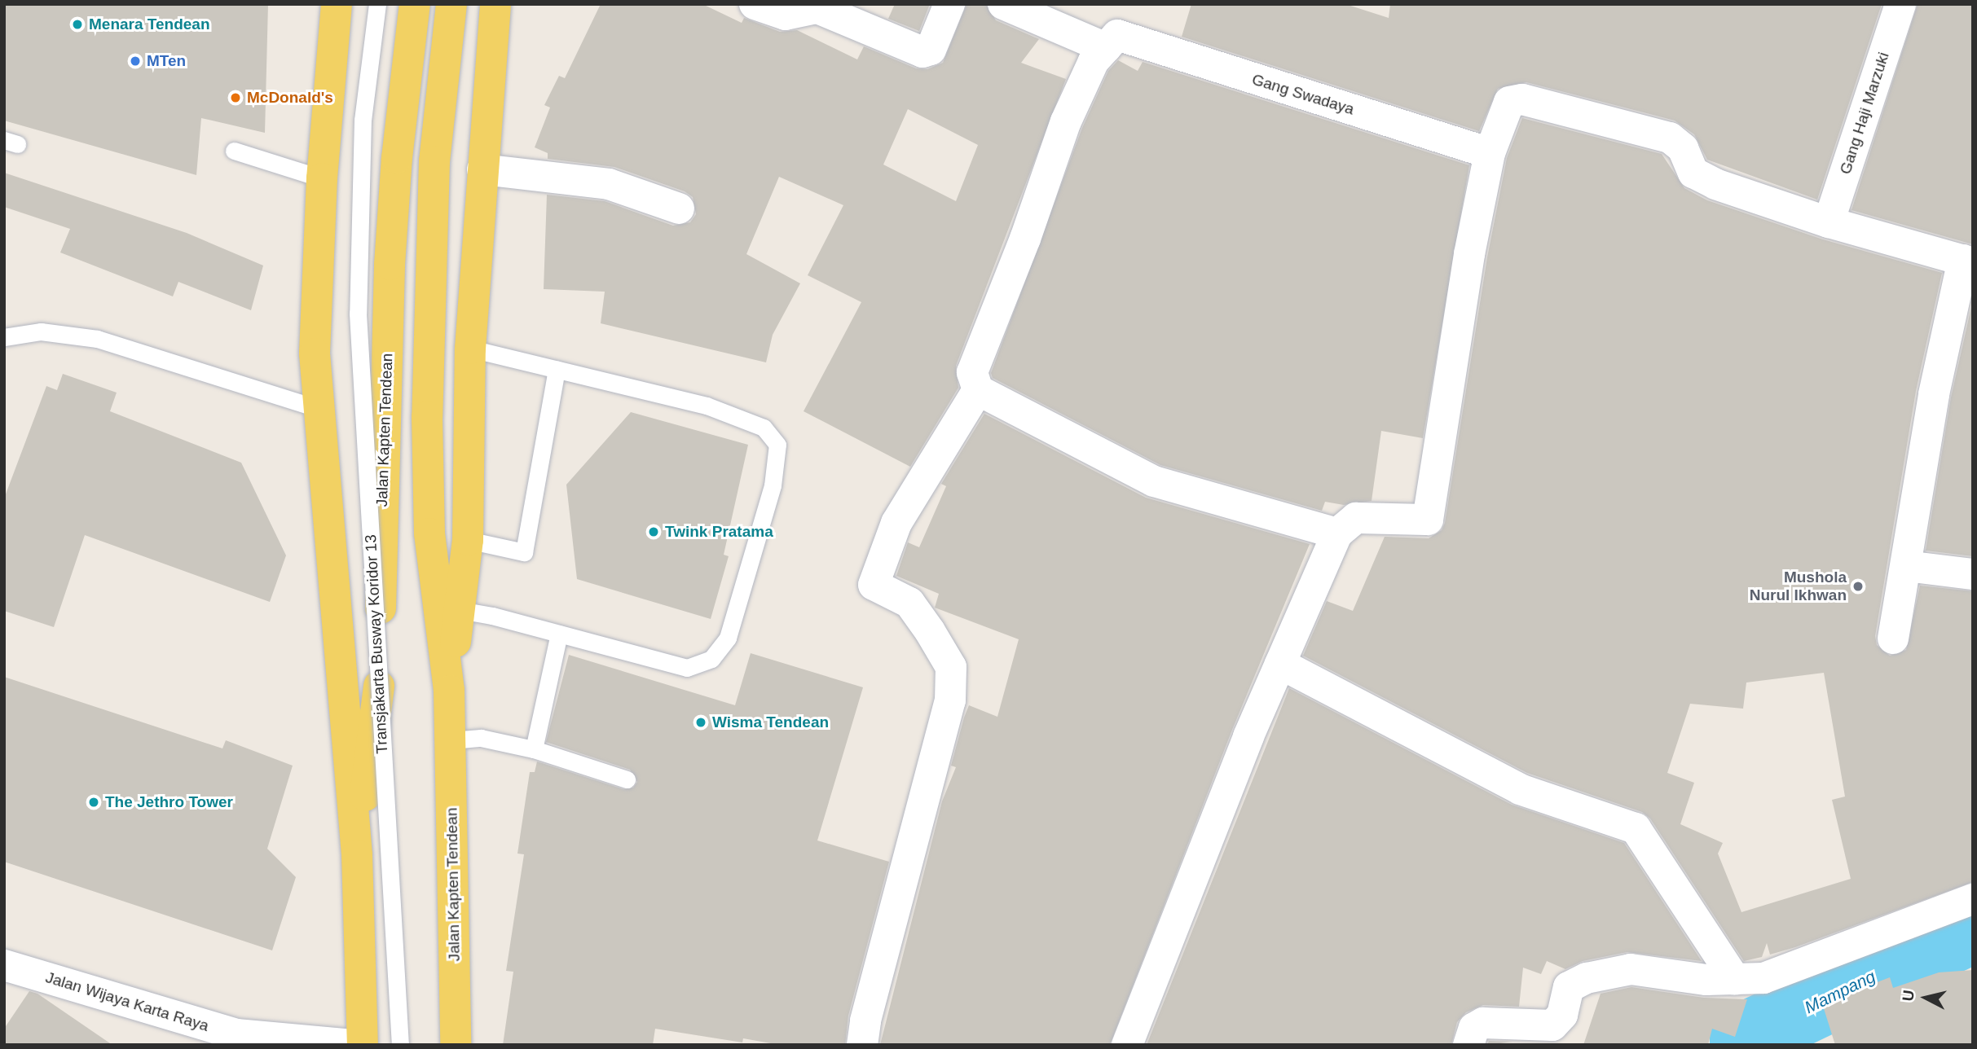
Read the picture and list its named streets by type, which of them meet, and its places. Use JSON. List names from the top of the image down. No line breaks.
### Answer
{"streets":{"main road":["Jalan Kapten Tendean"],"street":["Gang Swadaya","Gang Haji Marzuki","Jalan Wijaya Karta Raya"],"lane":["Transjakarta Busway Koridor 13"]},"water":["Mampang"],"places":["Menara Tendean","MTen","McDonald's","Twink Pratama","Mushola Nurul Ikhwan","Wisma Tendean","The Jethro Tower"],"north":"left"}
